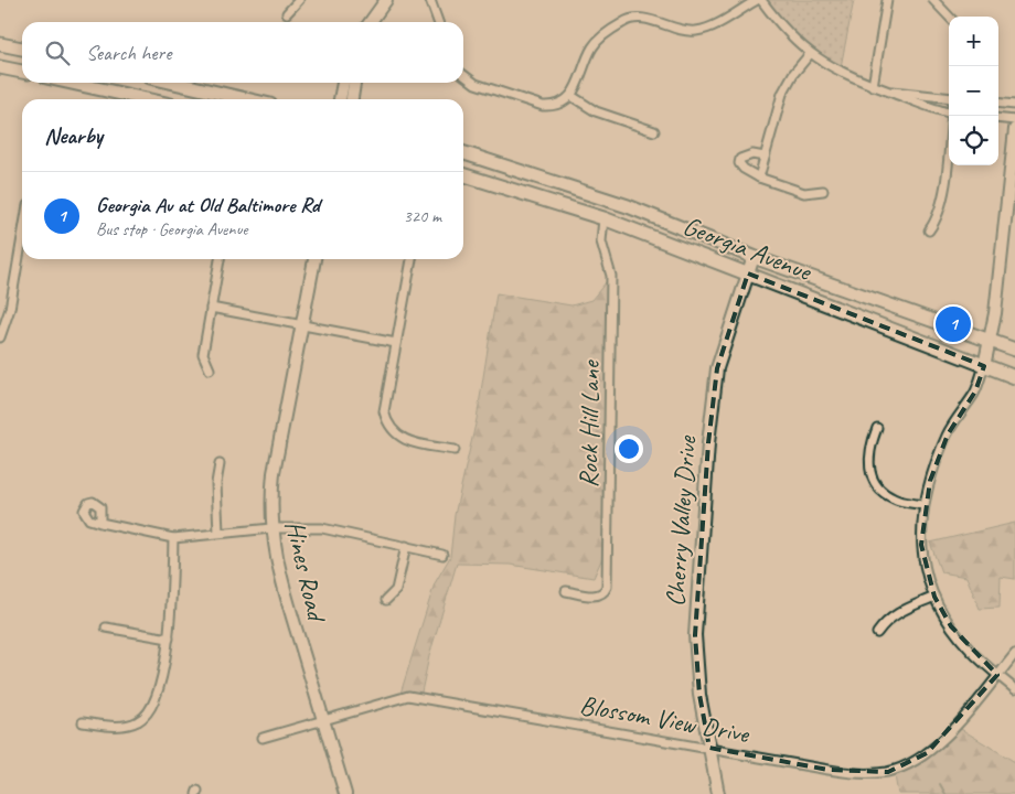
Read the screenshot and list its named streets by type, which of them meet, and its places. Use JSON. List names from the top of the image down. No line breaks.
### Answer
{"streets":{"main road":["Georgia Avenue"],"street":["Rock Hill Lane","Cherry Valley Drive","Hines Road","Blossom View Drive"]},"crossings":[["Georgia Avenue","Rock Hill Lane"],["Georgia Avenue","Cherry Valley Drive"],["Cherry Valley Drive","Blossom View Drive"],["Hines Road","Blossom View Drive"]],"page":{"map_buttons":["+","−"],"search":"Search here","heading":"Nearby","list":[{"mark":"1","name":"Georgia Av at Old Baltimore Rd","note":"Bus stop · Georgia Avenue","value":"320 m"}],"pins":"1"}}
